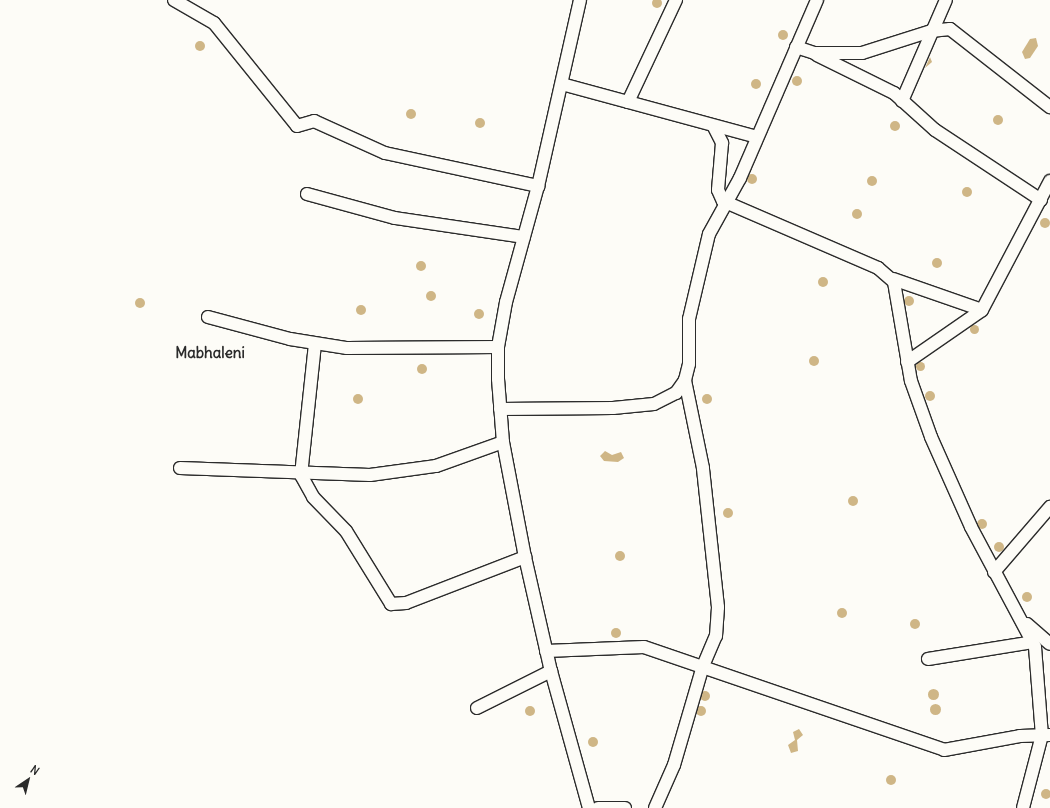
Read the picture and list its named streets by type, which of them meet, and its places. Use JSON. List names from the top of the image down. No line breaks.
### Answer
{"districts":["Mabhaleni"],"north":"top right"}
